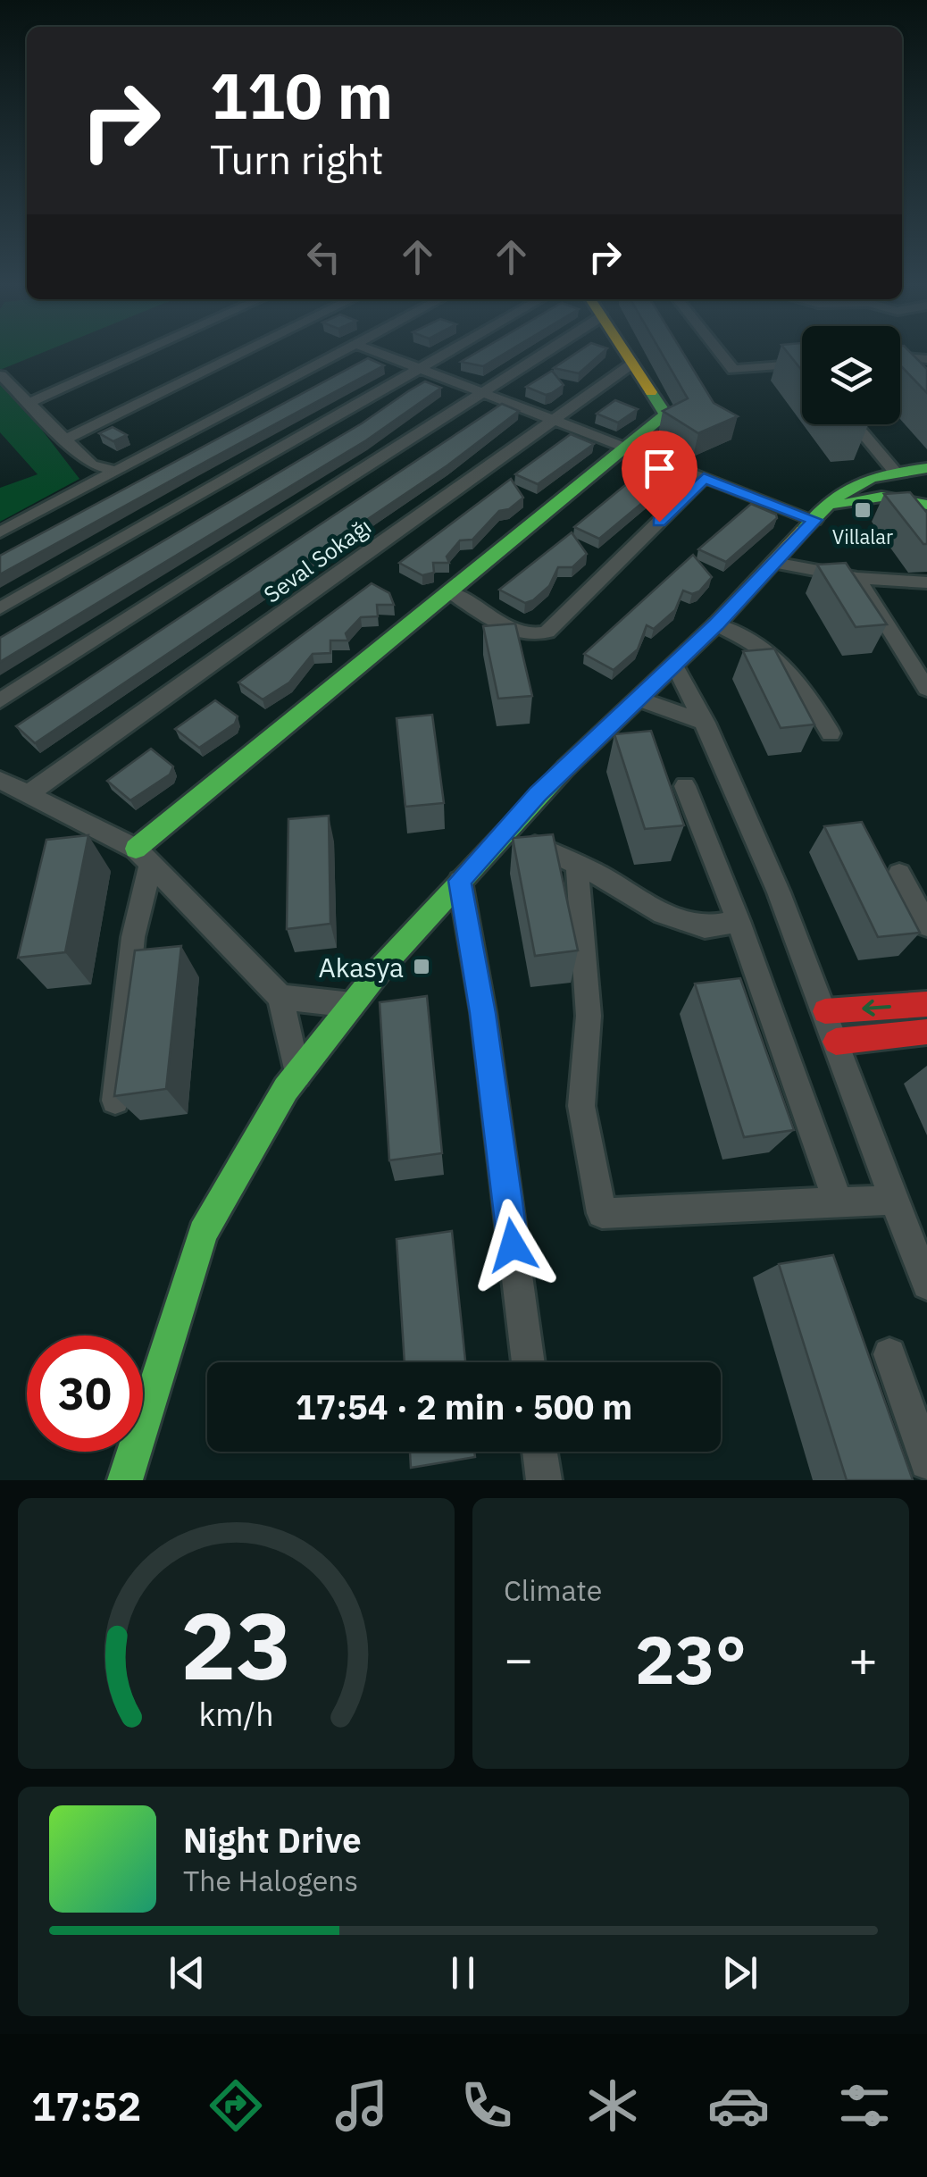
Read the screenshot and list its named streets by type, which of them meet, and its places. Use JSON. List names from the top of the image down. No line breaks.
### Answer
{"streets":{"street":["Seval Sokağı"]},"places":{"transit":["Villalar","Akasya"]},"page":{"turn":["110 m","Turn right"],"limit":"30","trip":"17:54 · 2 min · 500 m","tile":"Climate","heat":["−","23°","+"],"song":["Night Drive","The Halogens"],"tabs":"17:52","gauge":["23","km/h"]}}
